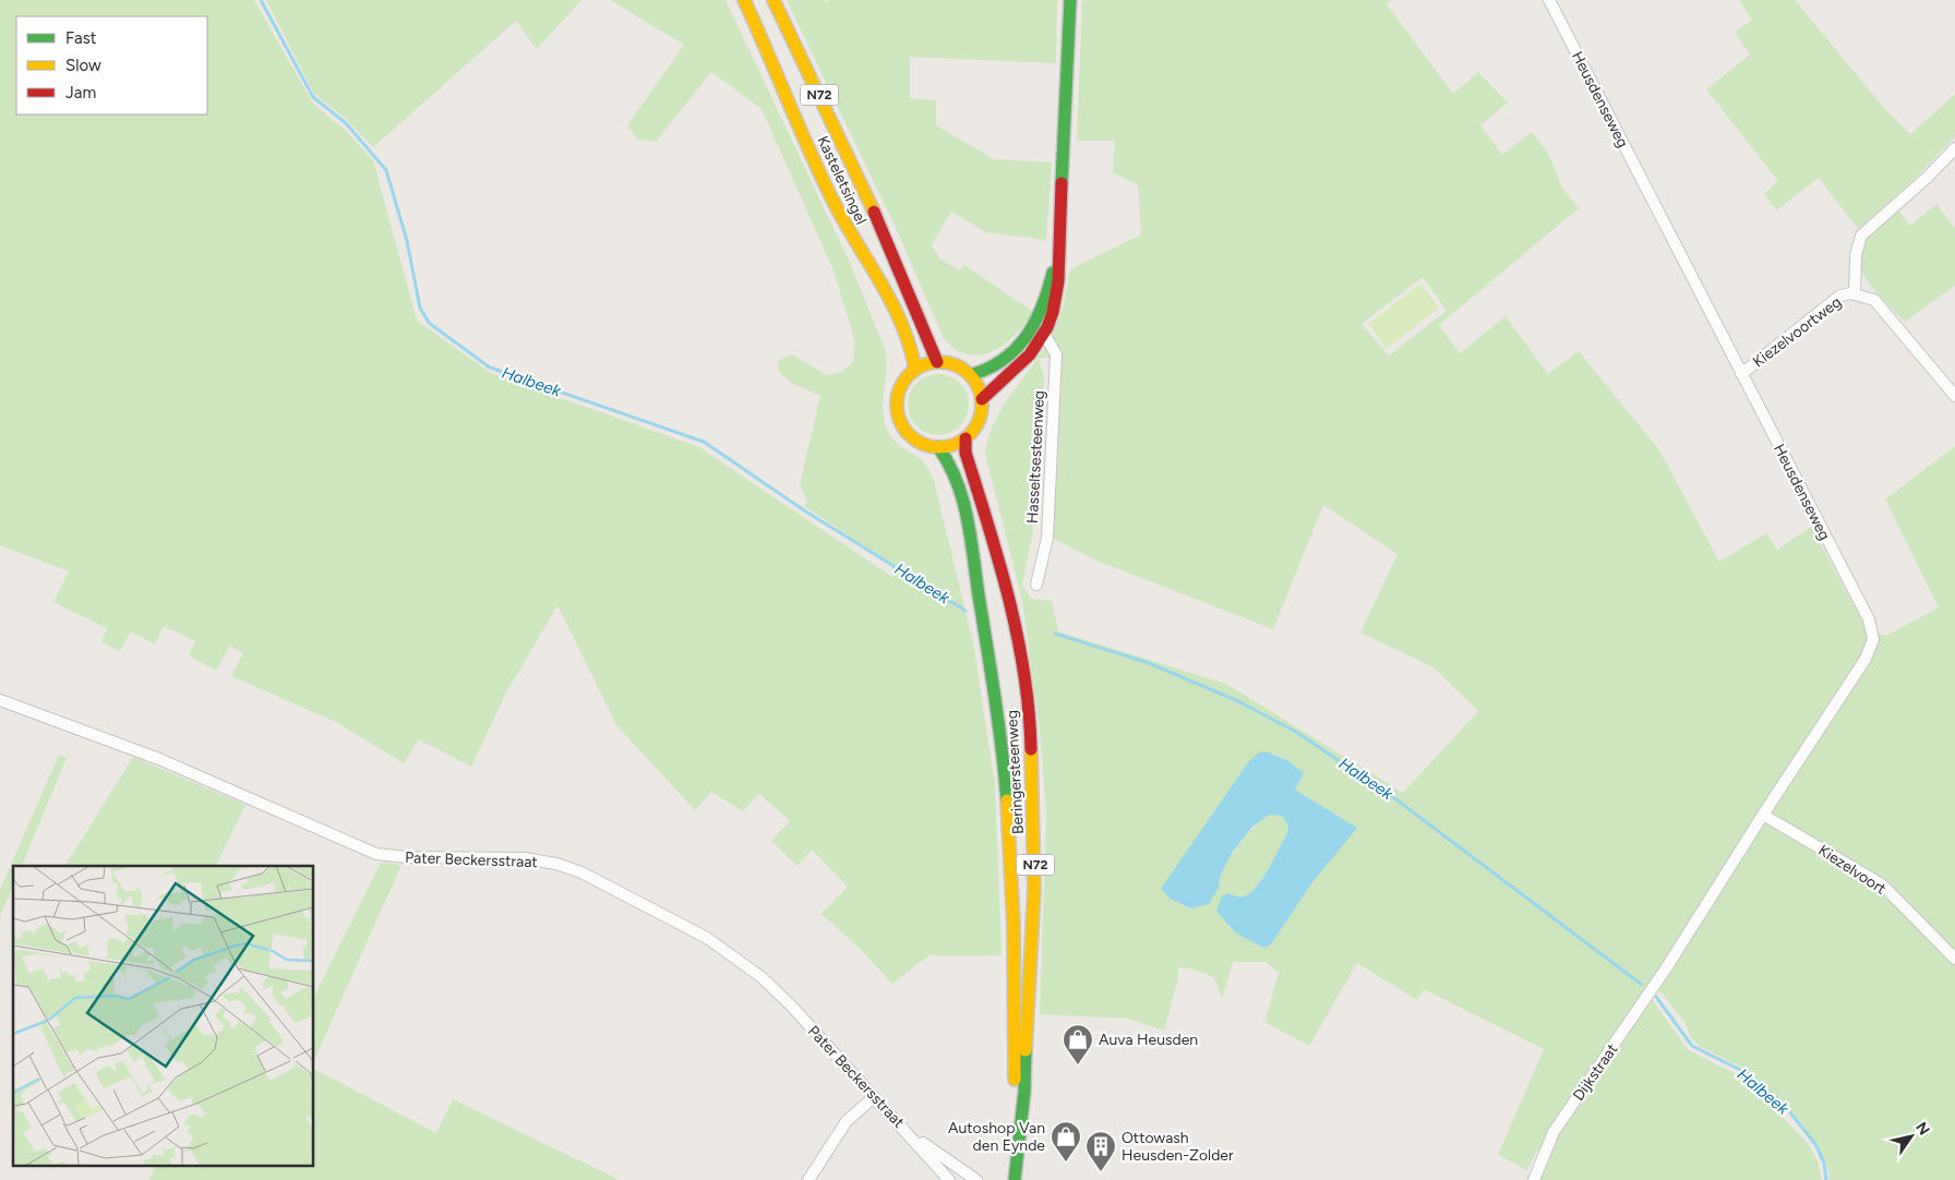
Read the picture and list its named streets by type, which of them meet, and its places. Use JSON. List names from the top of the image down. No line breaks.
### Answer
{"streets":{"main road":["N72","Kasteletsingel","Beringersteenweg"],"street":["Heusdenseweg","Kiezelvoortweg","Hasseltsesteenweg","Pater Beckersstraat","Kiezelvoort","Dijkstraat"]},"crossings":[["Heusdenseweg","Kiezelvoortweg"],["Heusdenseweg","Kiezelvoort"],["Heusdenseweg","Dijkstraat"],["Kasteletsingel","Beringersteenweg"]],"water":["Halbeek"],"places":{"shop":["Auva Heusden","Autoshop Van den Eynde"],"building":["Ottowash Heusden-Zolder"]},"legend":["Fast","Slow","Jam"],"north":"top right"}
